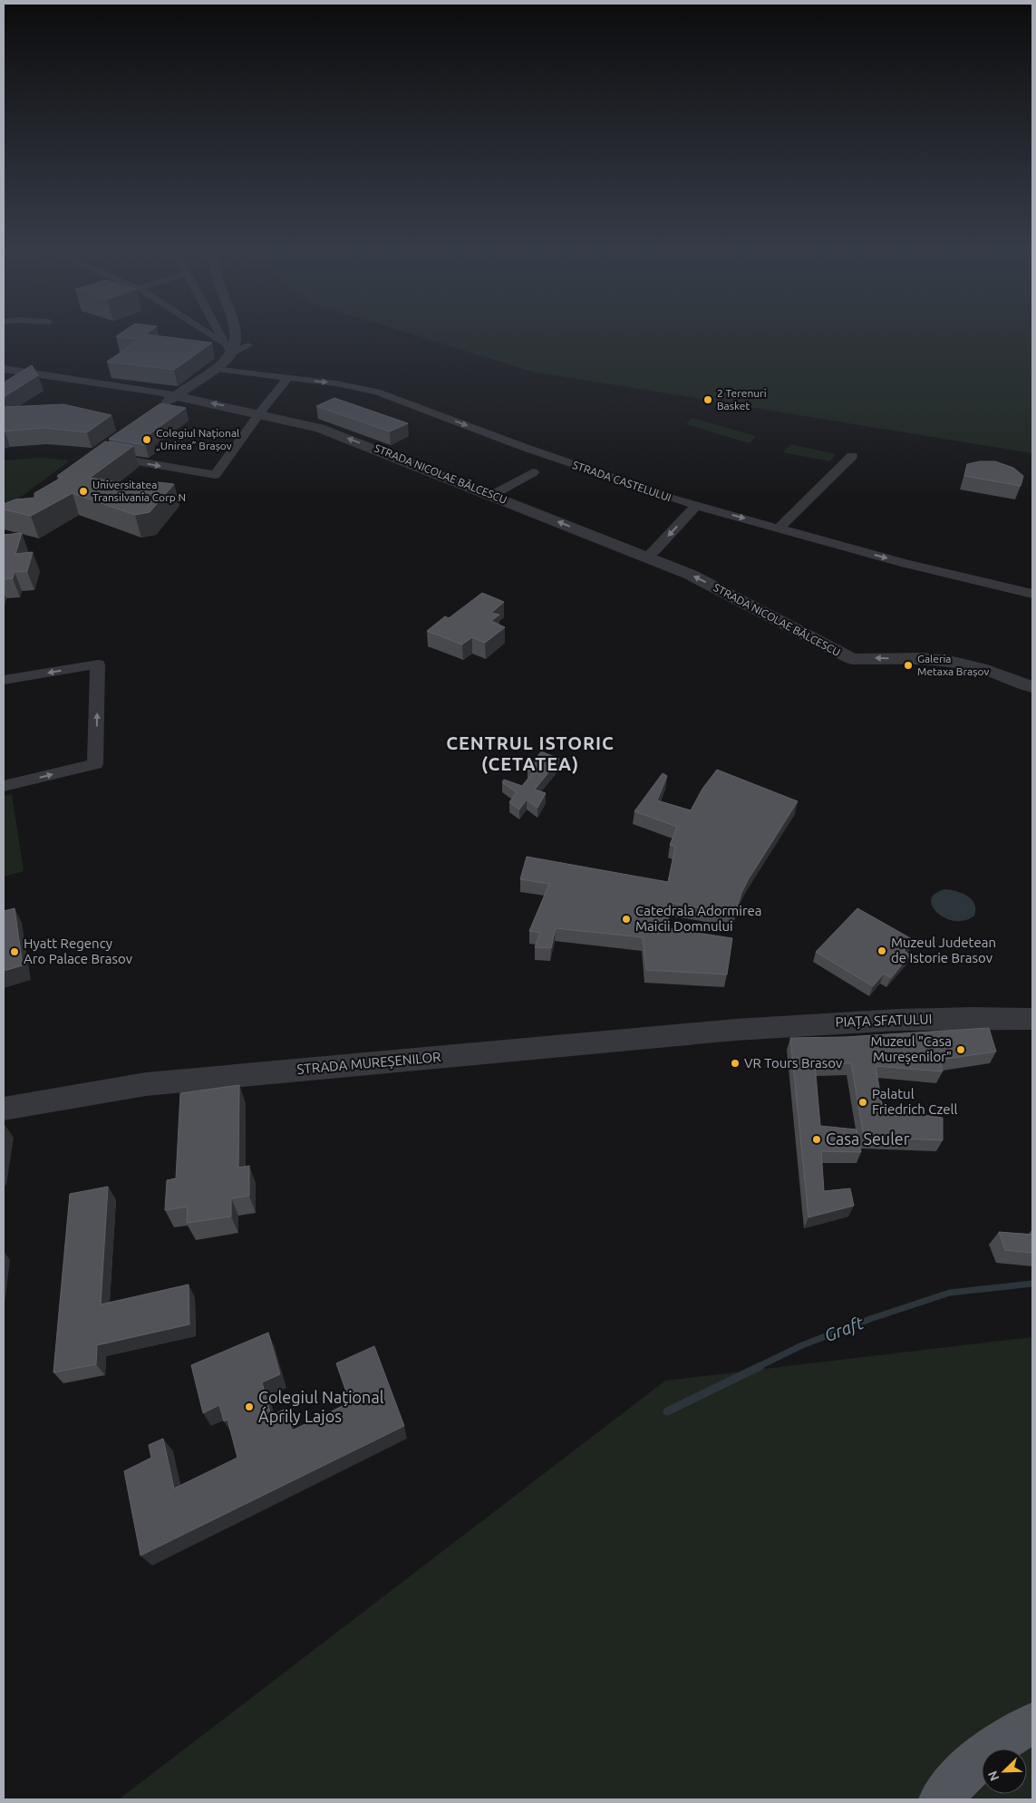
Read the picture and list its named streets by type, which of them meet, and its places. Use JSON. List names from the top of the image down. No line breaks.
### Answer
{"streets":{"street":["STRADA NICOLAE BĂLCESCU","STRADA CASTELULUI","PIAȚA SFATULUI","STRADA MUREȘENILOR"]},"crossings":[["PIAȚA SFATULUI","STRADA MUREȘENILOR"]],"one_way":["STRADA NICOLAE BĂLCESCU","STRADA CASTELULUI"],"districts":["CENTRUL ISTORIC (CETATEA)"],"water":["Graft"],"places":["2 Terenuri Basket","Colegiul Național „Unirea” Brașov","Universitatea Transilvania Corp N","Galeria Metaxa Brașov","Catedrala Adormirea Maicii Domnului","Muzeul Judetean de Istorie Brasov","Hyatt Regency Aro Palace Brasov","Muzeul \"Casa Mureșenilor\"","VR Tours Brasov","Palatul Friedrich Czell","Casa Seuler","Colegiul Național Áprily Lajos"],"north":"bottom left"}
